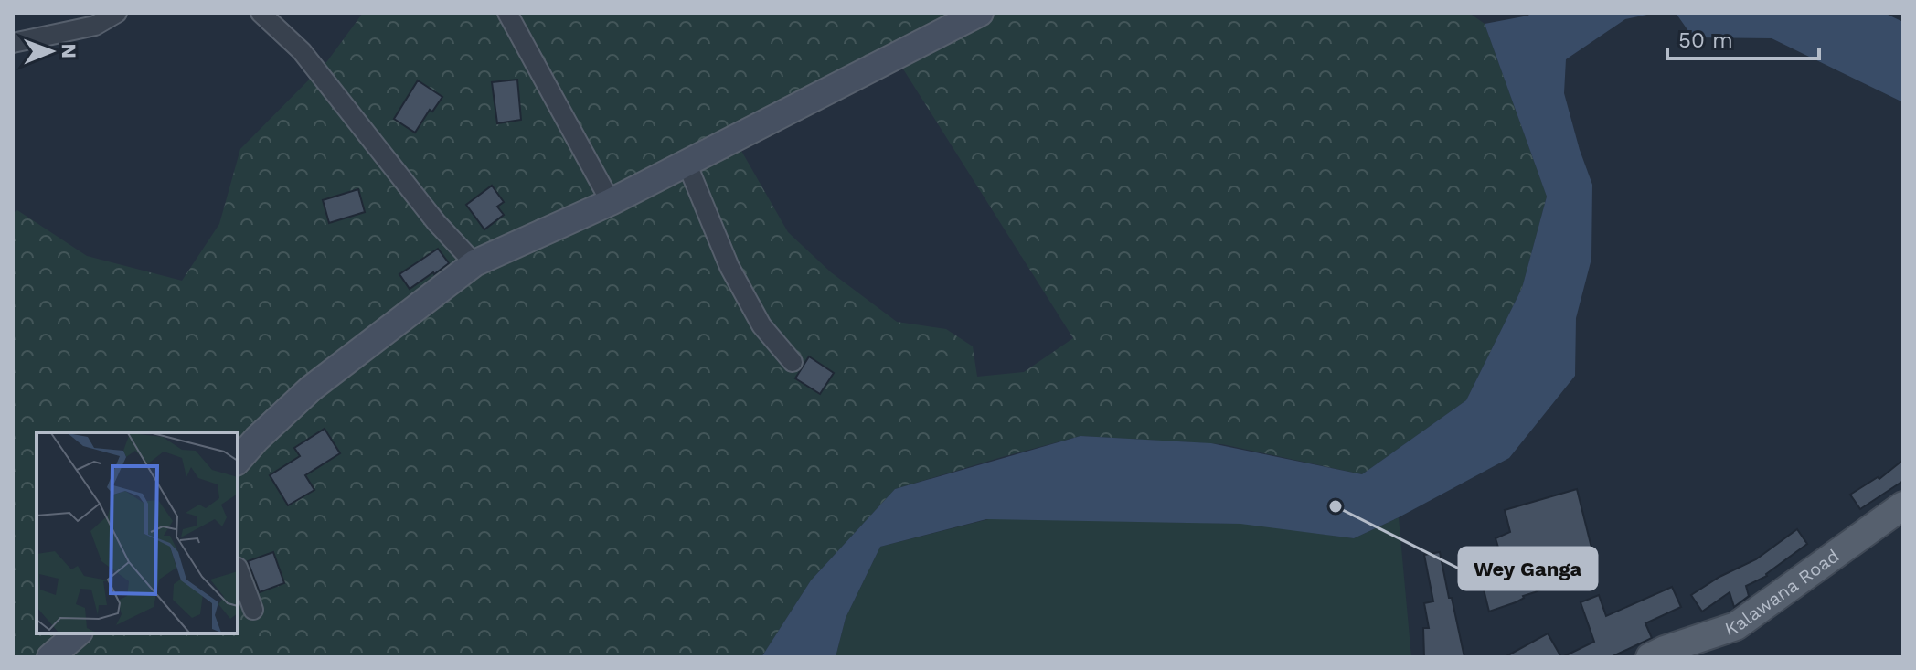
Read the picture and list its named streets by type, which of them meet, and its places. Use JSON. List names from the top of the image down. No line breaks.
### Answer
{"streets":{"main road":["Kalawana Road"]},"places":["Wey Ganga"],"scale_bar":"50 m","north":"right"}
